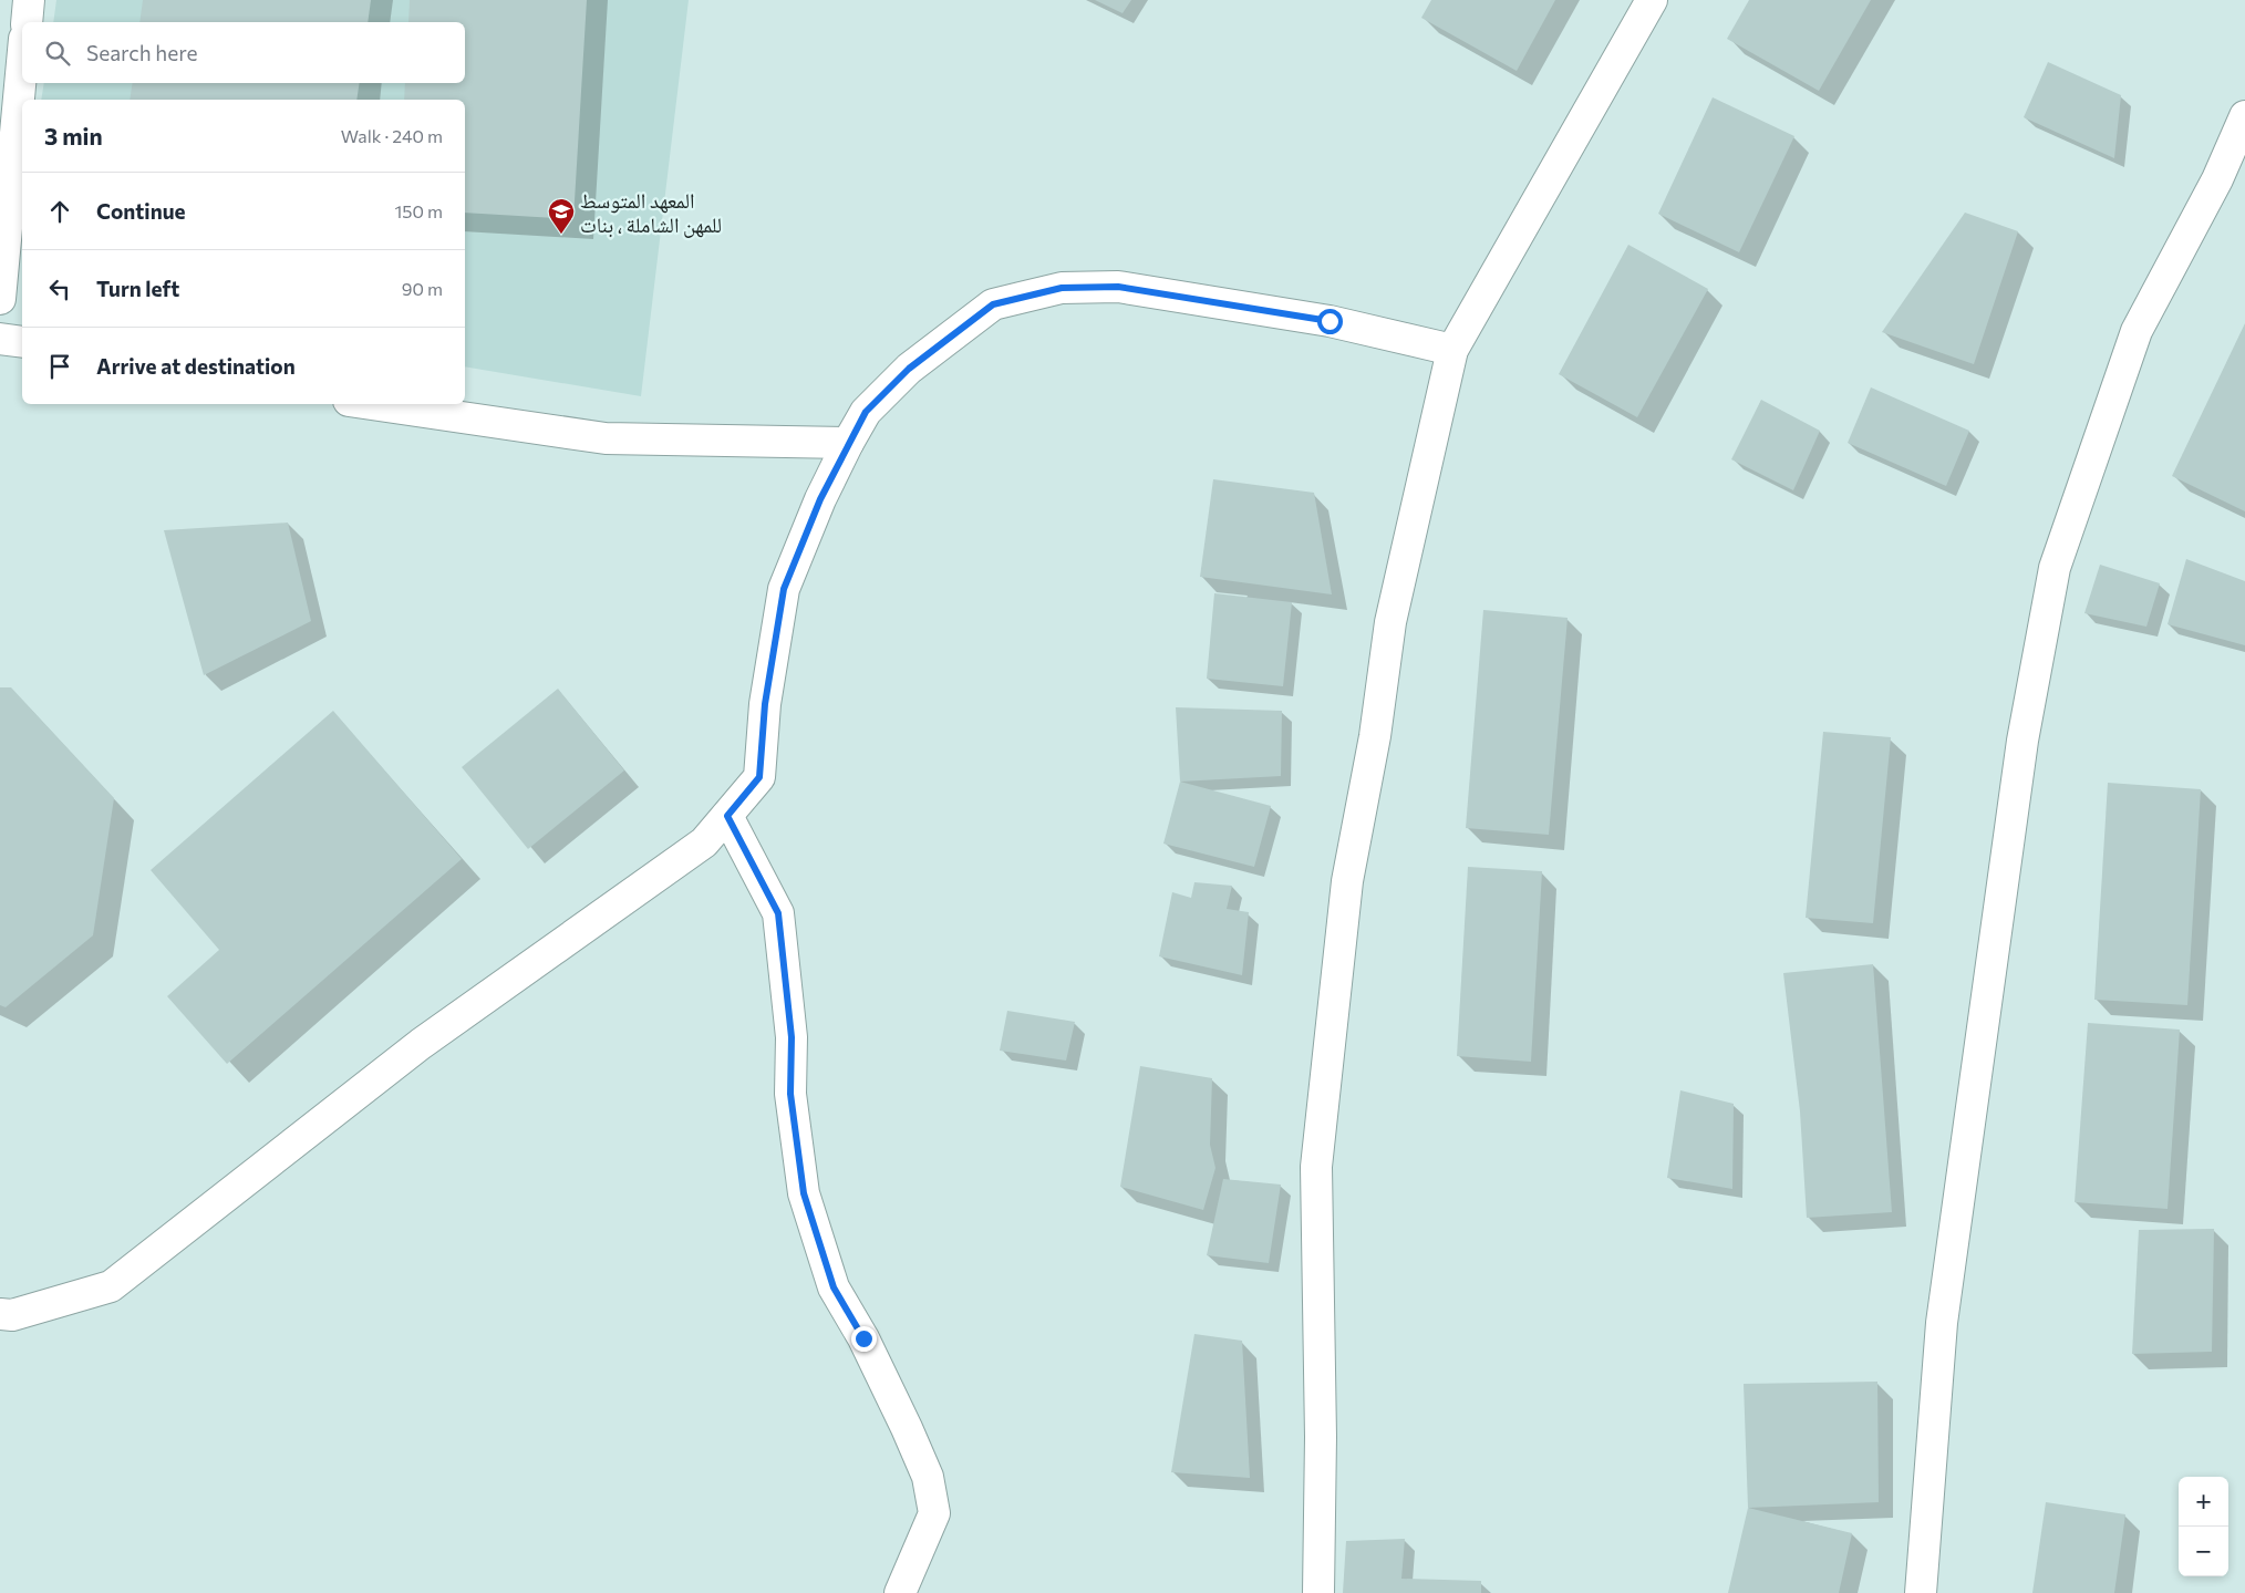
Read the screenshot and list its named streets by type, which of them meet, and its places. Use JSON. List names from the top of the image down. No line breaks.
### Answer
{"places":{"school or university":["المعهد المتوسط للمهن الشاملة ، بنات"]},"page":{"search":"Search here","heading":["3 min","Walk · 240 m"],"list":[["Continue","150 m"],["Turn left","90 m"],"Arrive at destination"],"map_buttons":["+","−"]}}
